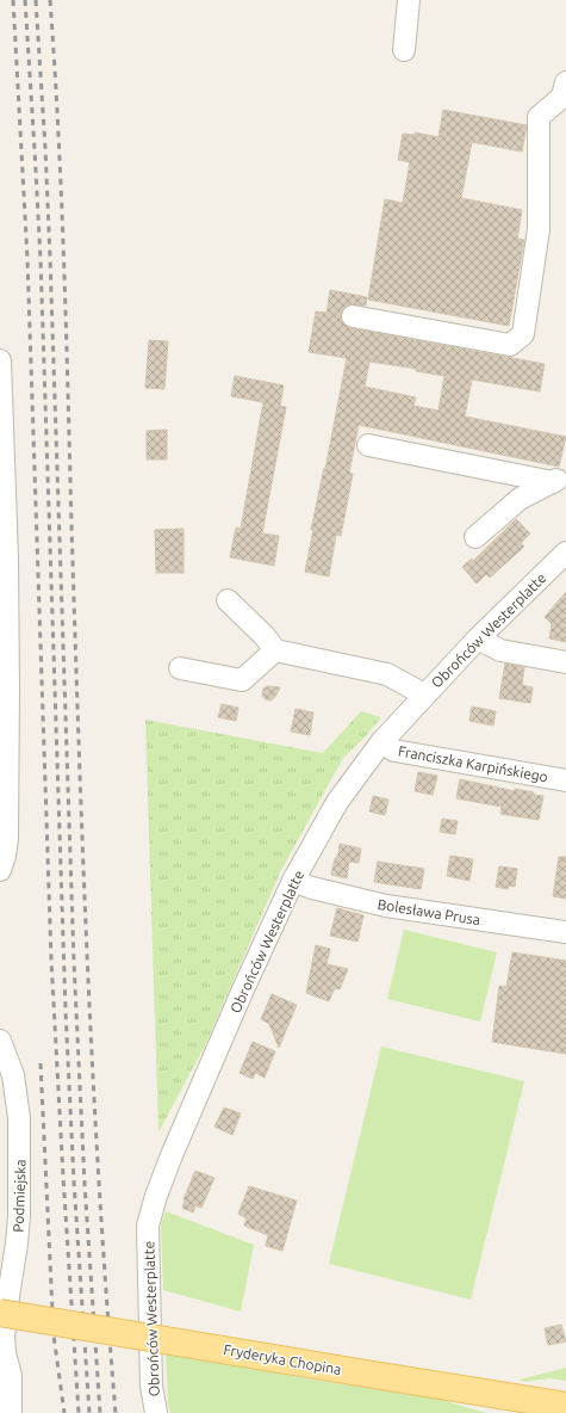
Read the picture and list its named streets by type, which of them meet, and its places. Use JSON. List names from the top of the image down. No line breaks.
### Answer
{"streets":{"main road":["Fryderyka Chopina"],"street":["Obrońców Westerplatte","Franciszka Karpińskiego","Bolesława Prusa","Podmiejska"]},"crossings":[["Obrońców Westerplatte","Franciszka Karpińskiego"],["Obrońców Westerplatte","Bolesława Prusa"]]}
